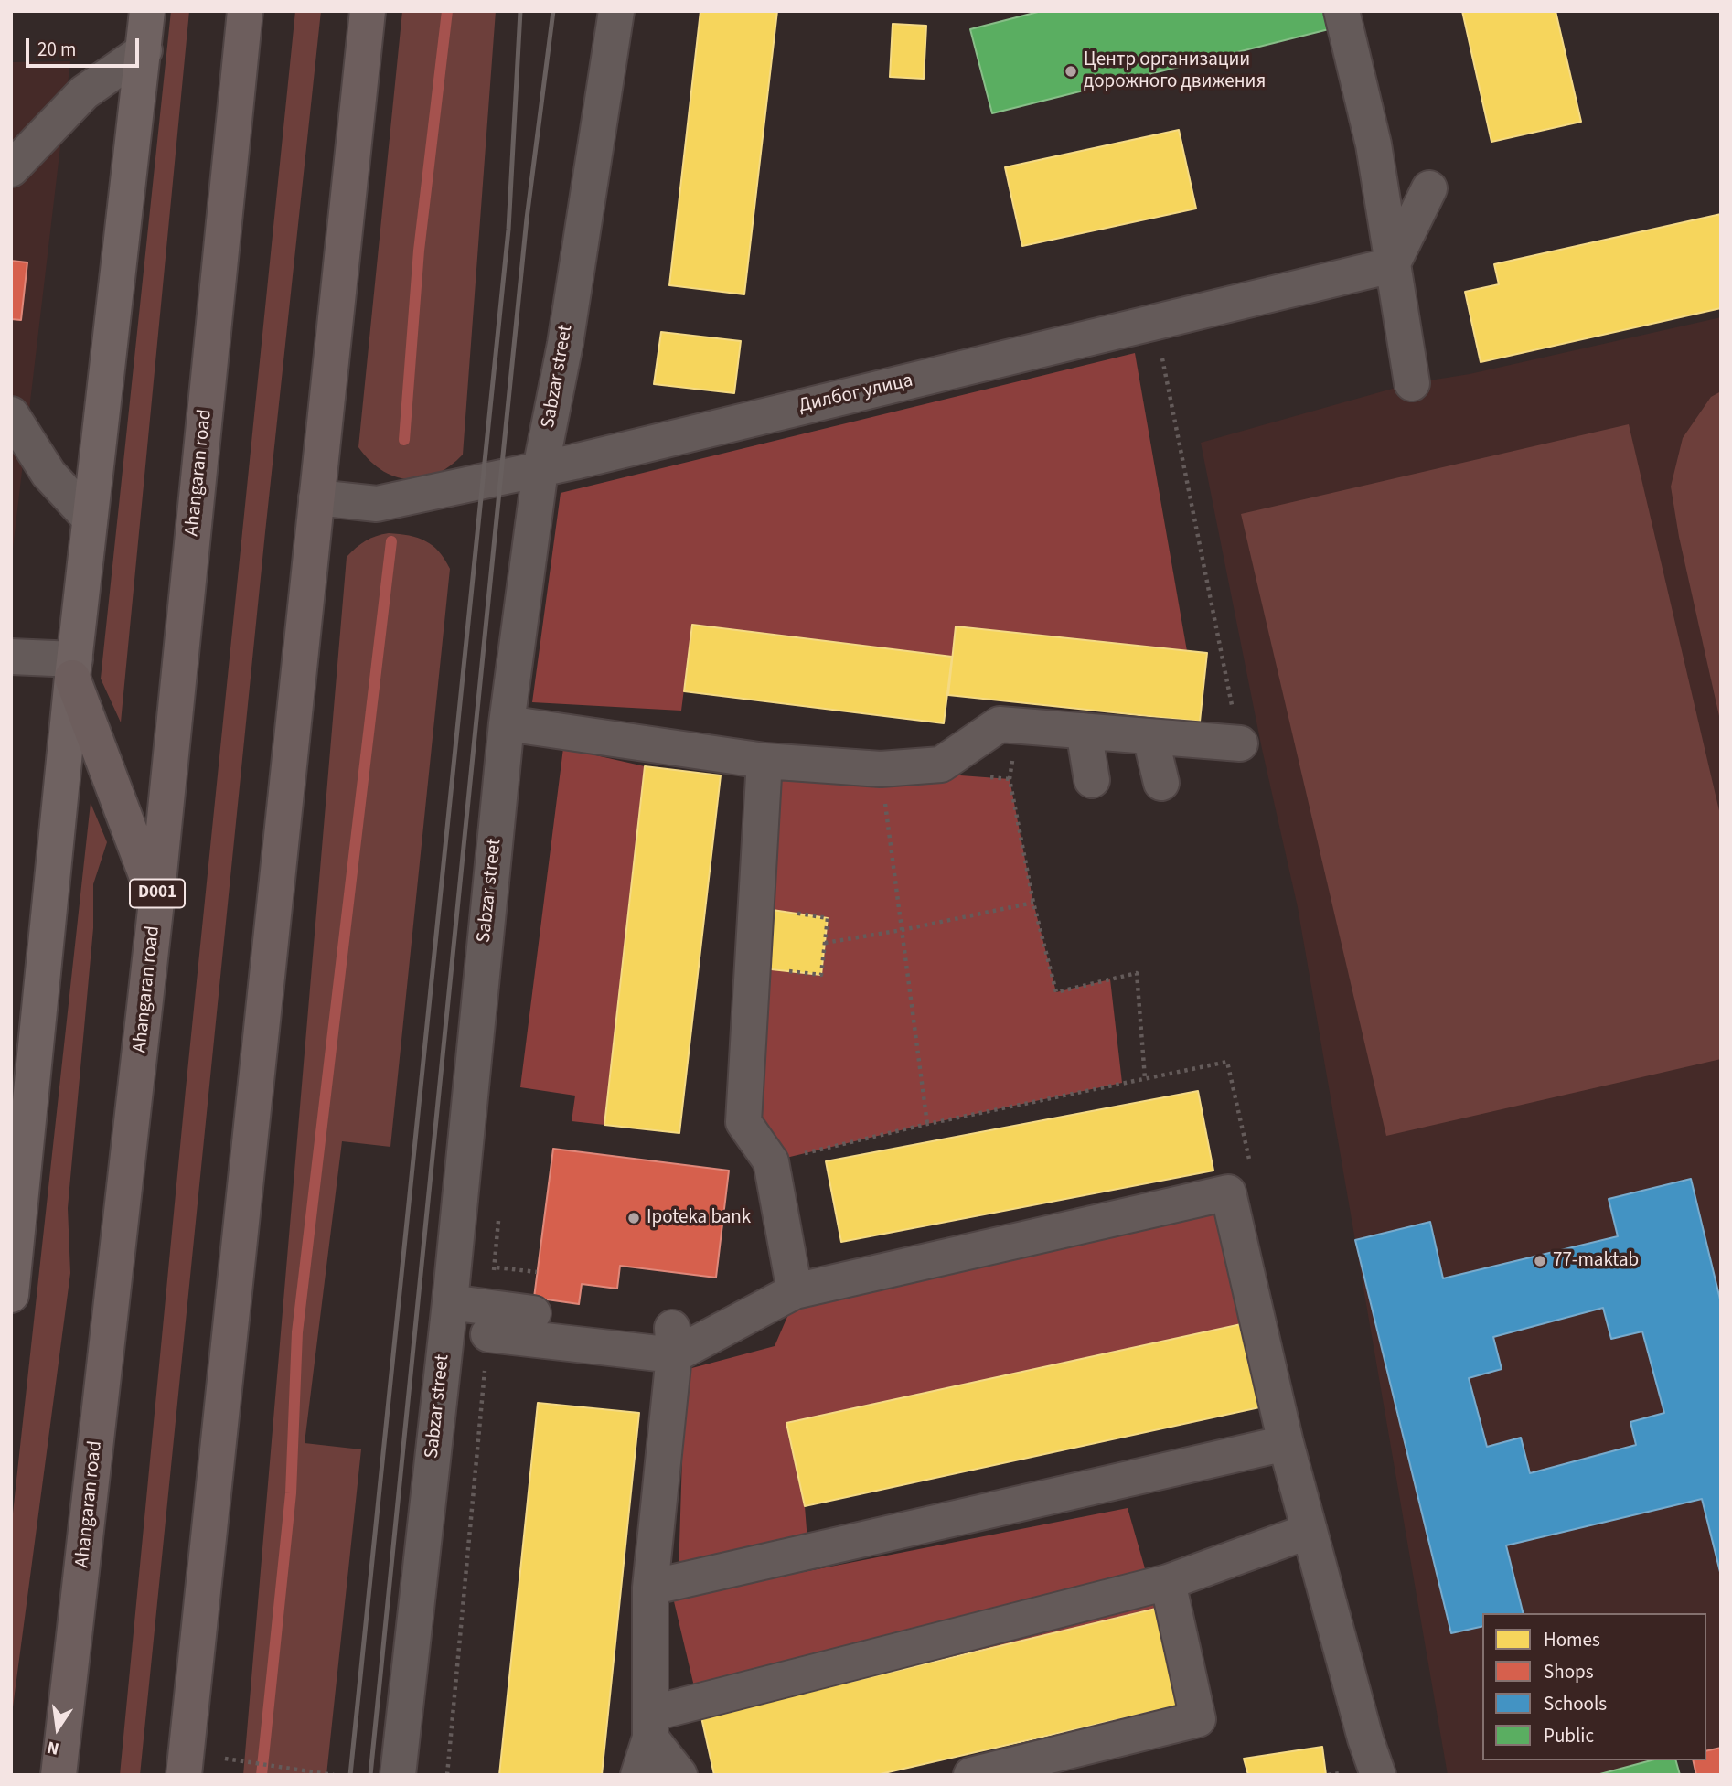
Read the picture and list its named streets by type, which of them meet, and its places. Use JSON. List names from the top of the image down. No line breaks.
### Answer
{"streets":{"highway":["Ahangaran road","D001"],"street":["Sabzar street","Дилбог улица"]},"crossings":[["Sabzar street","Дилбог улица"]],"places":["Центр организации дорожного движения","Ipoteka bank","77-maktab"],"legend":["Homes","Shops","Schools","Public"],"scale_bar":"20 m","north":"bottom"}
